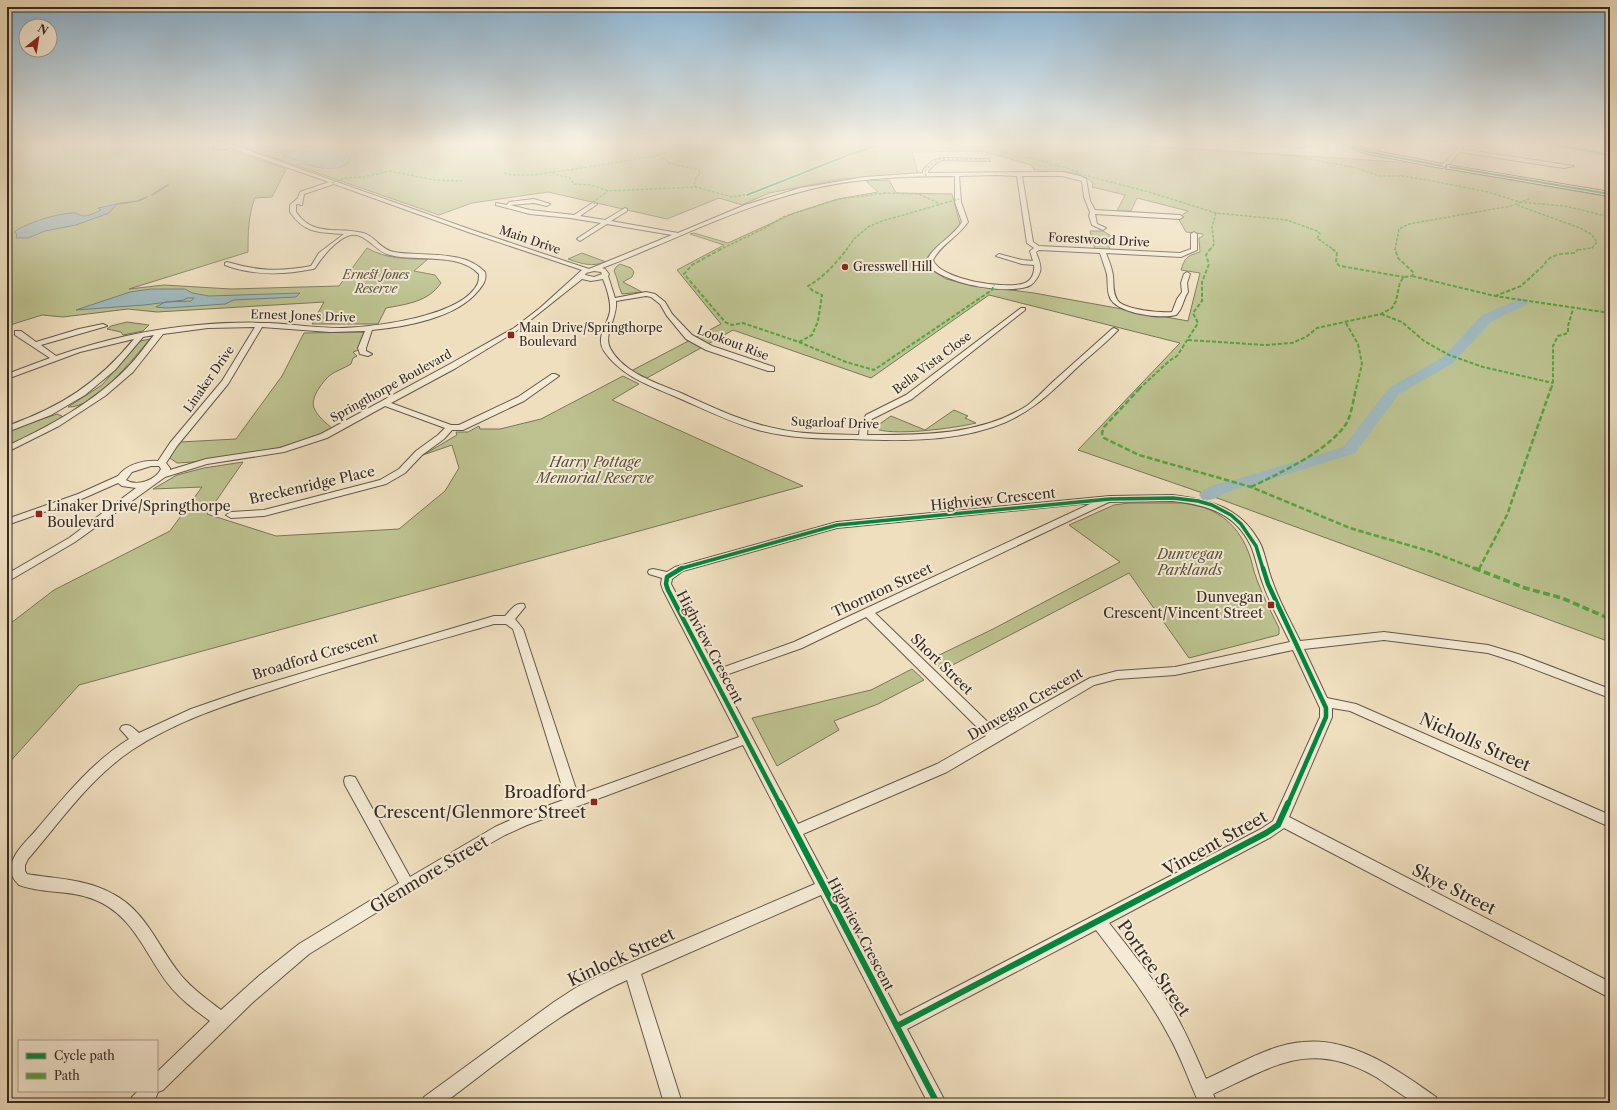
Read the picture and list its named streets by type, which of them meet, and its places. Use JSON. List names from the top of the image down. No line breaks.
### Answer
{"streets":{"street":["Main Drive","Forestwood Drive","Ernest Jones Drive","Lookout Rise","Bella Vista Close","Linaker Drive","Springthorpe Boulevard","Sugarloaf Drive","Breckenridge Place","Highview Crescent","Thornton Street","Broadford Crescent","Short Street","Dunvegan Crescent","Nicholls Street","Vincent Street","Glenmore Street","Skye Street","Kinlock Street","Portree Street"]},"crossings":[["Main Drive","Springthorpe Boulevard"],["Ernest Jones Drive","Linaker Drive"],["Lookout Rise","Sugarloaf Drive"],["Bella Vista Close","Sugarloaf Drive"],["Linaker Drive","Springthorpe Boulevard"],["Springthorpe Boulevard","Sugarloaf Drive"],["Highview Crescent","Thornton Street"],["Highview Crescent","Dunvegan Crescent"],["Highview Crescent","Vincent Street"],["Highview Crescent","Glenmore Street"],["Highview Crescent","Kinlock Street"],["Thornton Street","Short Street"],["Broadford Crescent","Glenmore Street"],["Short Street","Dunvegan Crescent"],["Dunvegan Crescent","Vincent Street"],["Nicholls Street","Vincent Street"],["Vincent Street","Skye Street"],["Vincent Street","Portree Street"]],"parks":["Ernest Jones Reserve","Harry Pottage Memorial Reserve","Dunvegan Parklands"],"places":{"other":["Gresswell Hill"],"transit":["Main Drive/Springthorpe Boulevard","Linaker Drive/Springthorpe Boulevard","Dunvegan Crescent/Vincent Street","Broadford Crescent/Glenmore Street"]},"legend":["Cycle path","Path"],"north":"top right"}
